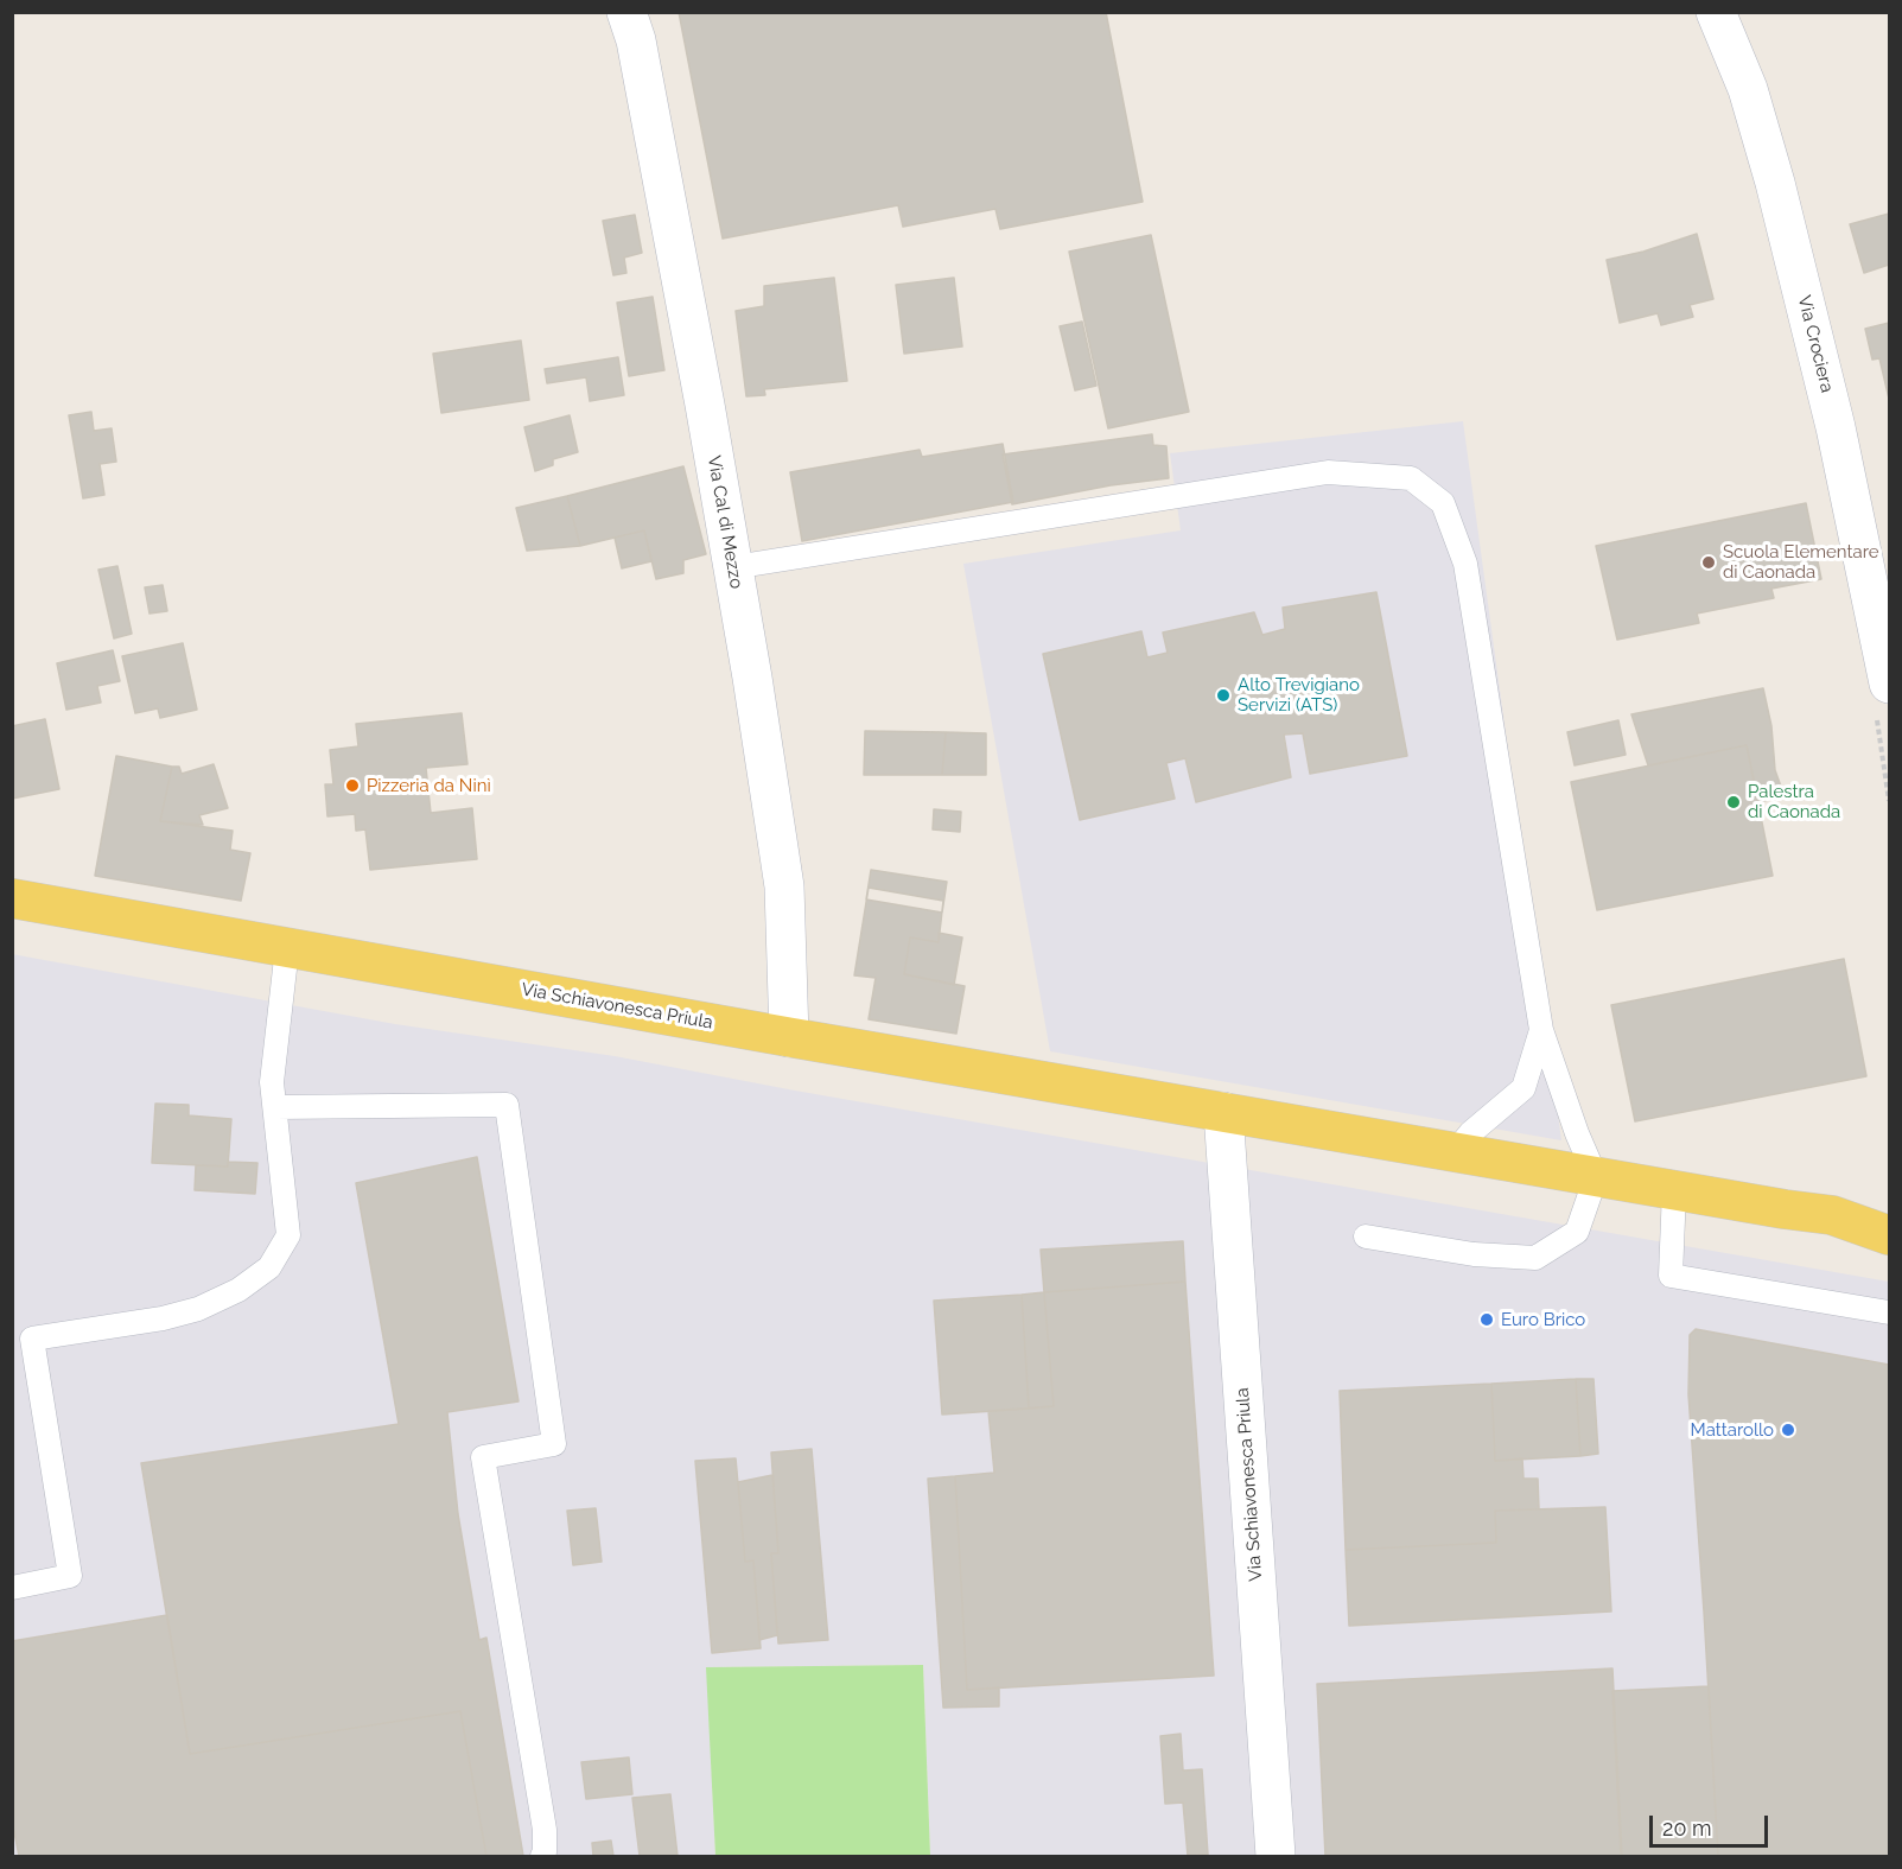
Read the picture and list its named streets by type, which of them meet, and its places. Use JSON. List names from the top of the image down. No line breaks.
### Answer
{"streets":{"main road":["Via Schiavonesca Priula"],"street":["Via Crociera","Via Cal di Mezzo"]},"crossings":[["Via Cal di Mezzo","Via Schiavonesca Priula"]],"places":["Scuola Elementare di Caonada","Alto Trevigiano Servizi (ATS)","Pizzeria da Ninì","Palestra di Caonada","Euro Brico","Mattarollo"],"scale_bar":"20 m"}
